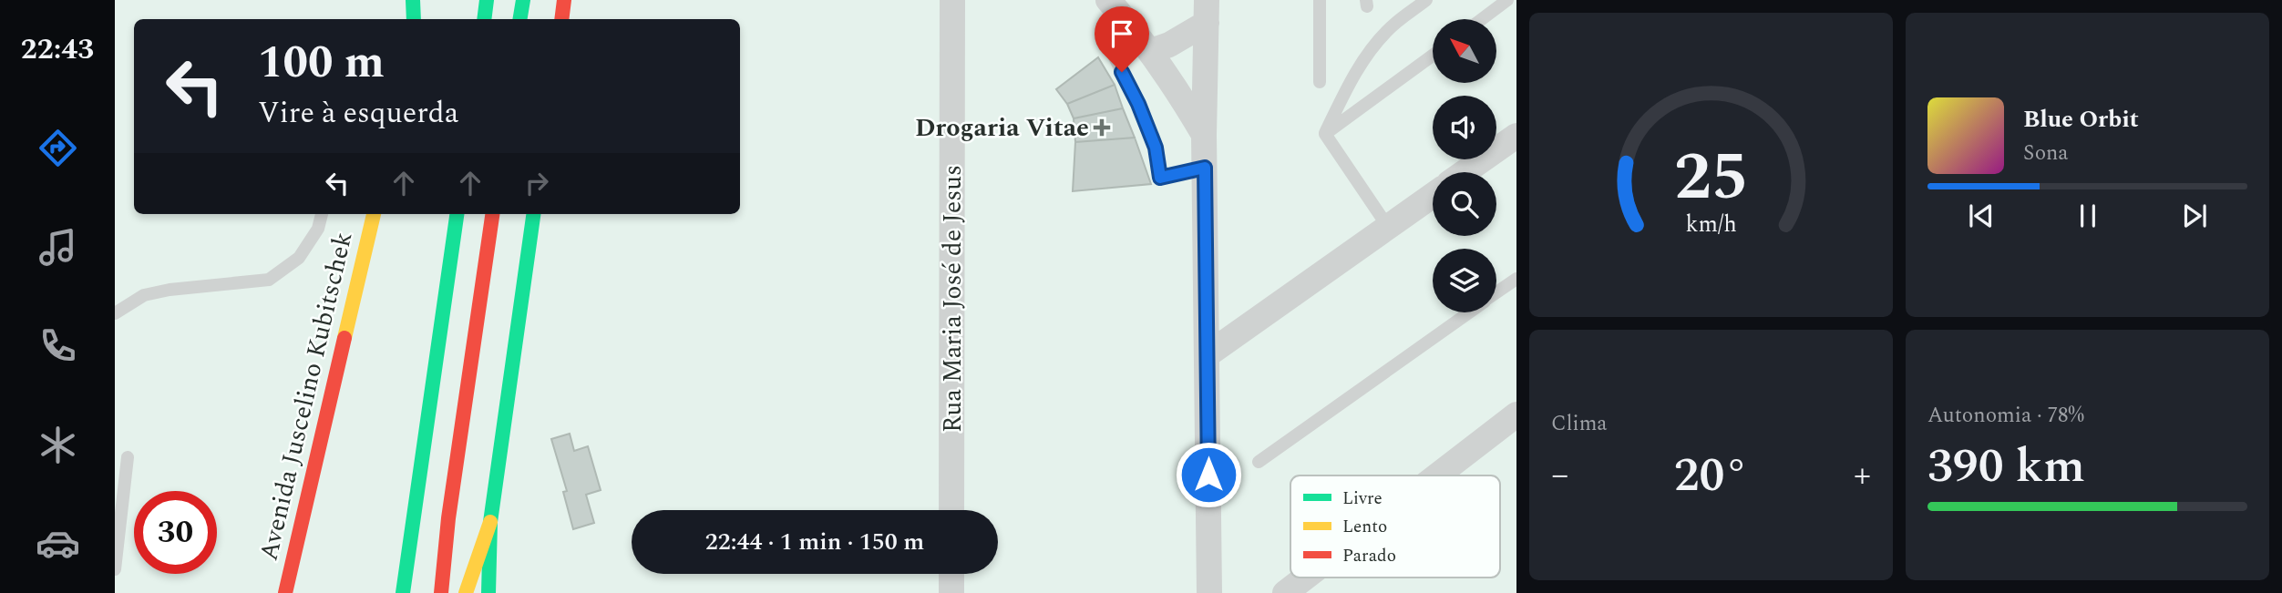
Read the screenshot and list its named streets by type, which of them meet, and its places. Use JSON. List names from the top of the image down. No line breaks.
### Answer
{"streets":{"main road":["Avenida Juscelino Kubitschek"],"street":["Rua Maria José de Jesus"]},"places":{"health":["Drogaria Vitae"]},"legend":["Livre","Lento","Parado"],"north":"top left","page":{"tabs":"22:43","turn":["100 m","Vire à esquerda"],"song":["Blue Orbit","Sona"],"tile":["Clima",["Autonomia · 78%","390 km"]],"heat":["−","20°","+"],"limit":"30","trip":"22:44 · 1 min · 150 m","gauge":["25","km/h"]}}
